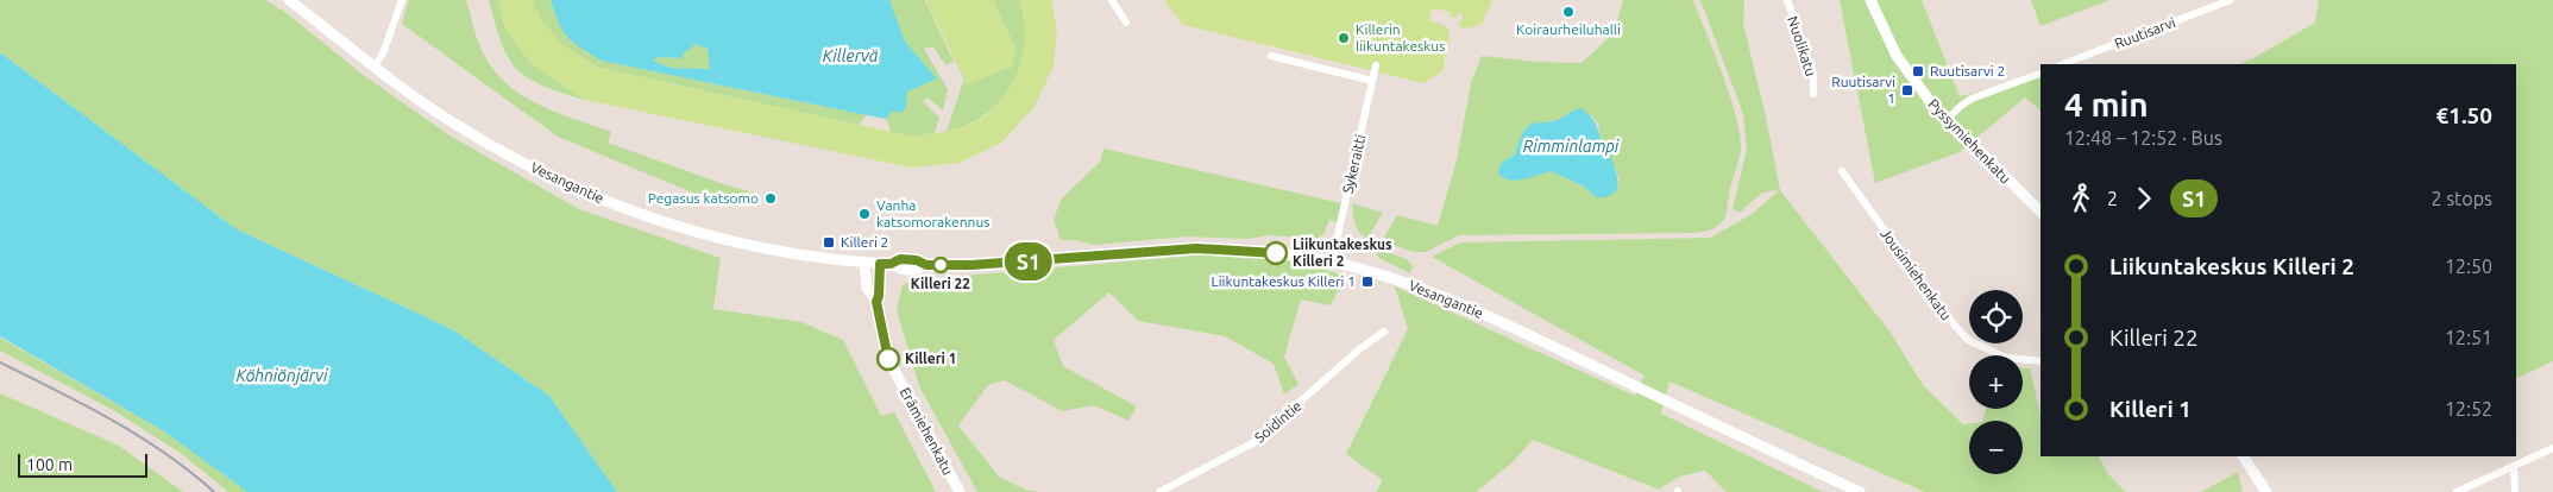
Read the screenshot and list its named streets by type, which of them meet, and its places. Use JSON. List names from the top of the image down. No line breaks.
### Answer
{"streets":{"street":["Ruutisarvi","Nuolikatu","Pyssymiehenkatu","Sykeraitti","Vesangantie","Jousimiehenkatu","Soidintie","Erämiehenkatu"]},"crossings":[["Sykeraitti","Vesangantie"],["Vesangantie","Erämiehenkatu"]],"water":["Killervä","Rimminlampi","Köhniönjärvi"],"places":{"other":["Koiraurheiluhalli","Killerin liikuntakeskus","Pegasus katsomo","Vanha katsomorakennus","Liikuntakeskus Killeri 2","Killeri 22","Killeri 1"],"transit":["Ruutisarvi 2","Ruutisarvi 1","Killeri 2","Liikuntakeskus Killeri 1"]},"lines":["bus line S1"],"scale_bar":"100 m","page":{"on_map":"S1","heading":["4 min","12:48 – 12:52 · Bus","€1.50"],"legs":["2","S1","2 stops"],"list":[{"name":"Liikuntakeskus Killeri 2","value":"12:50"},{"name":"Killeri 22","value":"12:51"},{"name":"Killeri 1","value":"12:52"}],"map_buttons":["+","−"],"scale":"100 m"}}
